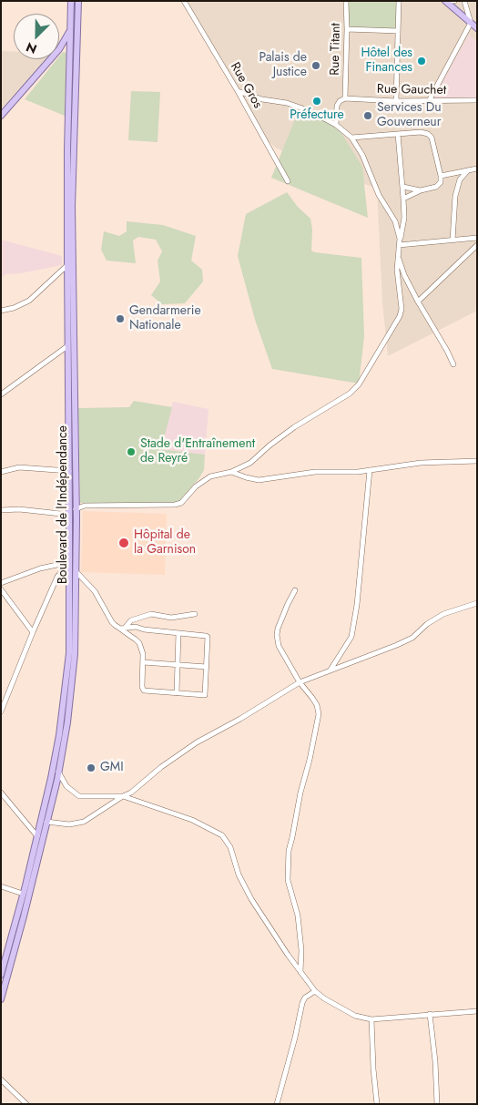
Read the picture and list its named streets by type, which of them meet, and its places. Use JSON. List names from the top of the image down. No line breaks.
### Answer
{"streets":{"main road":["Boulevard de l'Indépendance"],"street":["Rue Titant","Rue Gros","Rue Gauchet"]},"crossings":[["Rue Titant","Rue Gauchet"]],"places":["Hôtel des Finances","Palais de Justice","Préfecture","Services Du Gouverneur","Gendarmerie Nationale","Stade d'Entraînement de Reyré","Hôpital de la Garnison","GMI"],"north":"bottom left"}
